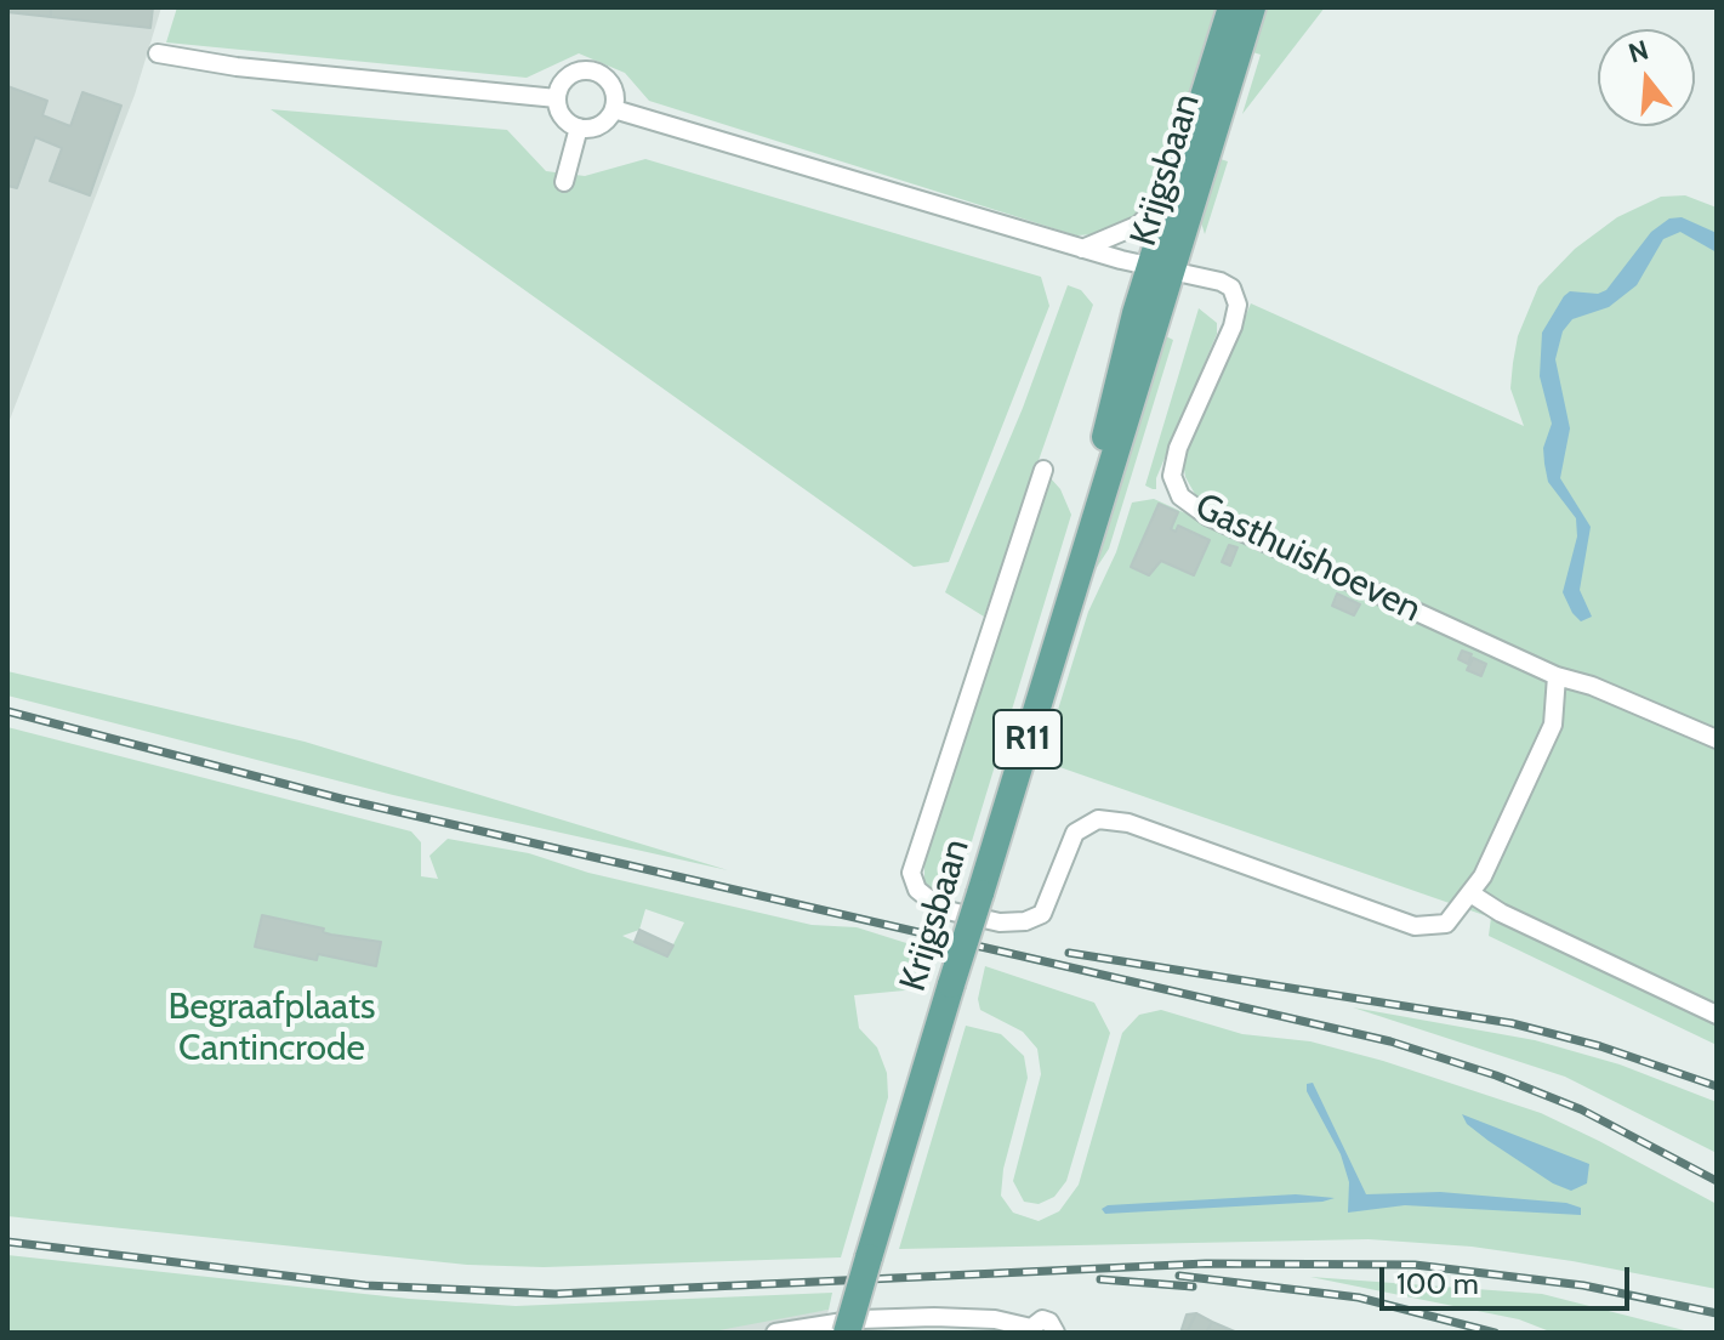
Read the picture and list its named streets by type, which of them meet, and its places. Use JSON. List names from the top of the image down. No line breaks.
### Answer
{"streets":{"main road":["Krijgsbaan","R11"],"street":["Gasthuishoeven"]},"crossings":[["Krijgsbaan","Gasthuishoeven"]],"parks":["Begraafplaats Cantincrode"],"scale_bar":"100 m","north":"top"}
